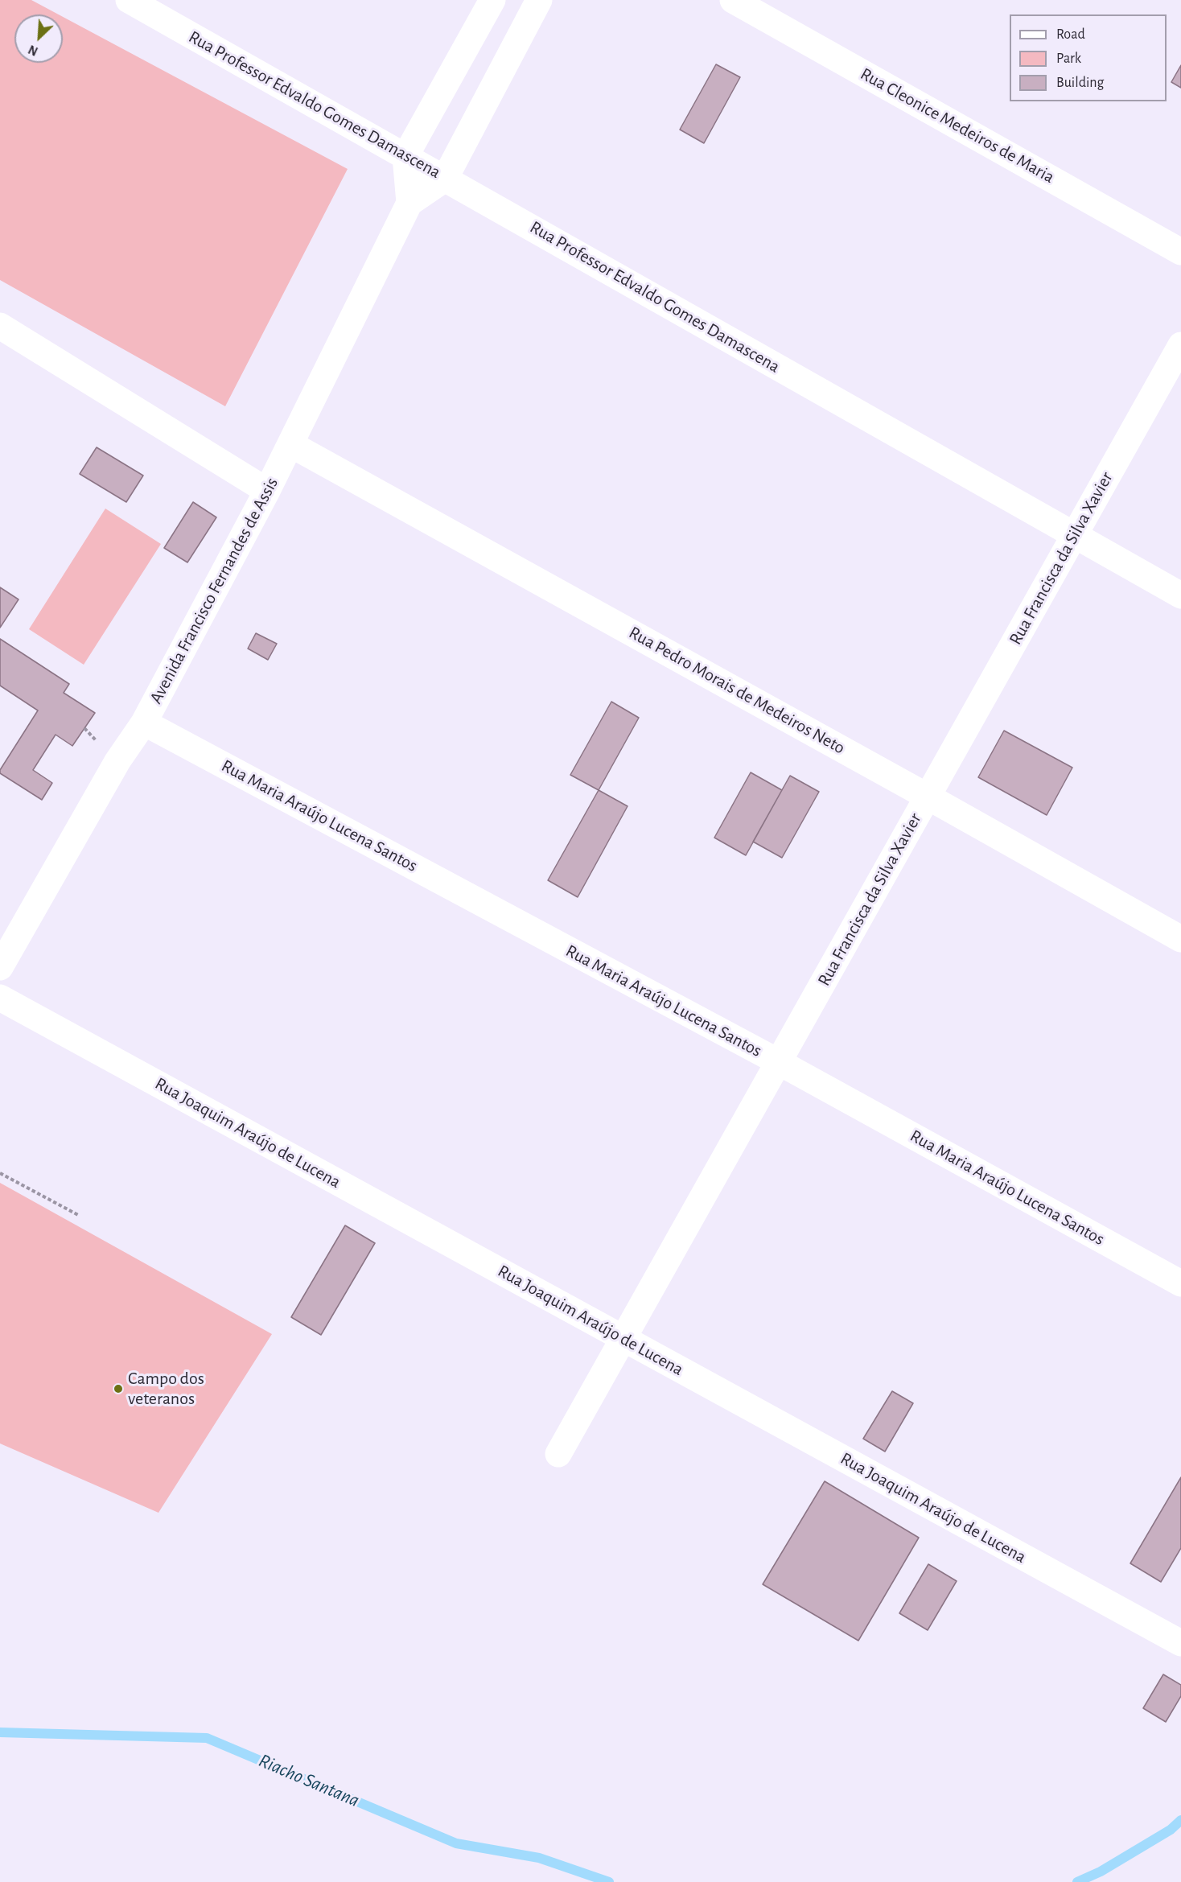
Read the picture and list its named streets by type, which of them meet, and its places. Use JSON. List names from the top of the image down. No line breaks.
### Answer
{"streets":{"street":["Rua Professor Edvaldo Gomes Damascena","Rua Cleonice Medeiros de Maria","Rua Francisca da Silva Xavier","Avenida Francisco Fernandes de Assis","Rua Pedro Morais de Medeiros Neto","Rua Maria Araújo Lucena Santos","Rua Joaquim Araújo de Lucena"]},"crossings":[["Rua Professor Edvaldo Gomes Damascena","Rua Francisca da Silva Xavier"],["Rua Professor Edvaldo Gomes Damascena","Avenida Francisco Fernandes de Assis"],["Rua Francisca da Silva Xavier","Rua Pedro Morais de Medeiros Neto"],["Rua Francisca da Silva Xavier","Rua Maria Araújo Lucena Santos"],["Rua Francisca da Silva Xavier","Rua Joaquim Araújo de Lucena"],["Avenida Francisco Fernandes de Assis","Rua Pedro Morais de Medeiros Neto"],["Avenida Francisco Fernandes de Assis","Rua Maria Araújo Lucena Santos"]],"water":["Riacho Santana"],"places":["Campo dos veteranos"],"legend":["Road","Park","Building"],"north":"bottom left"}
